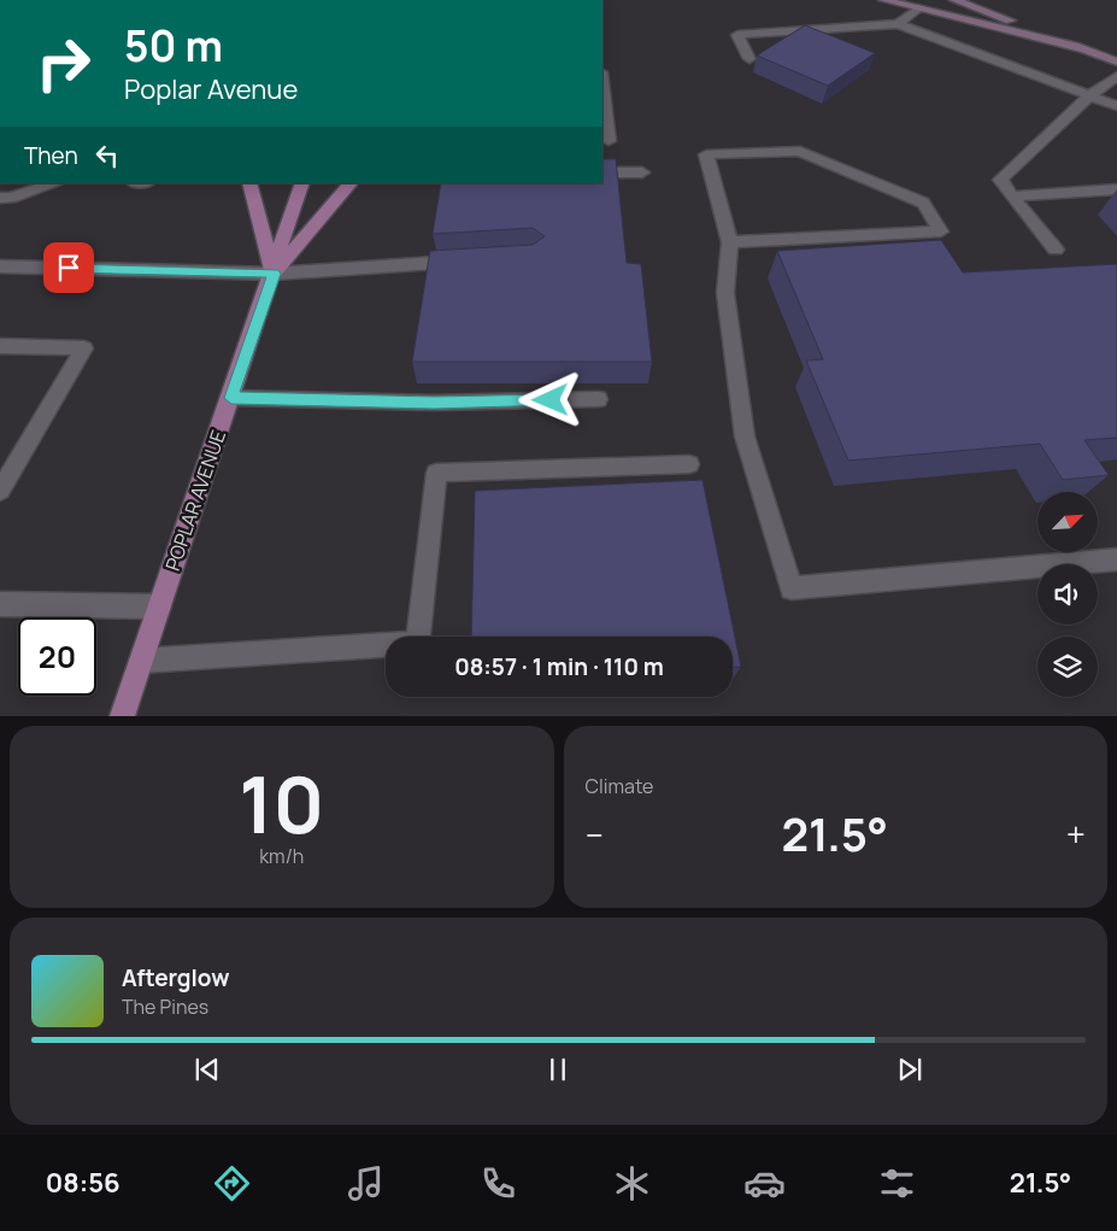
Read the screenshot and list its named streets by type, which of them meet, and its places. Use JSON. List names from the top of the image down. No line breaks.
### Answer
{"streets":{"main road":["POPLAR AVENUE"]},"north":"top right","page":{"turn":["50 m","Poplar Avenue"],"then":"Then","limit":"20","trip":"08:57 · 1 min · 110 m","tile":[["10","km/h"],"Climate"],"heat":["−","21.5°","+"],"song":["Afterglow","The Pines"],"tabs":["08:56","21.5°"]}}
